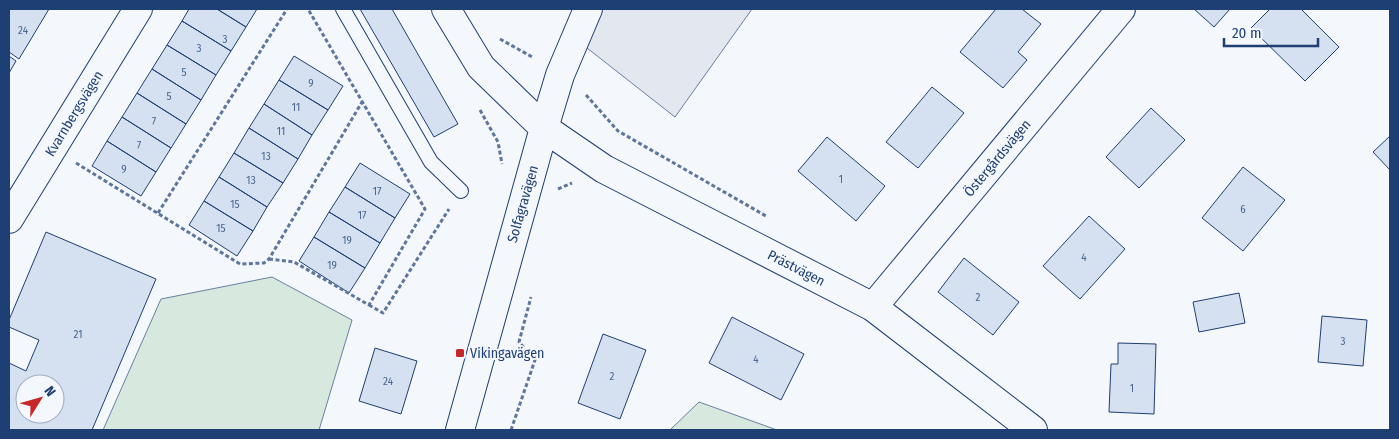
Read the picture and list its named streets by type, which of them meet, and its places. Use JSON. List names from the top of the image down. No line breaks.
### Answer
{"streets":{"street":["Kvarnbergsvägen","Östergårdsvägen","Solfagravägen","Prästvägen"]},"crossings":[["Östergårdsvägen","Prästvägen"],["Solfagravägen","Prästvägen"]],"places":{"transit":["Vikingavägen"]},"house_numbers":["24","3","3","5","9","5","11","7","11","7","13","9","1","13","17","15","6","17","15","19","4","19","2","21","3","4","2","24","1"],"scale_bar":"20 m","north":"top right"}
